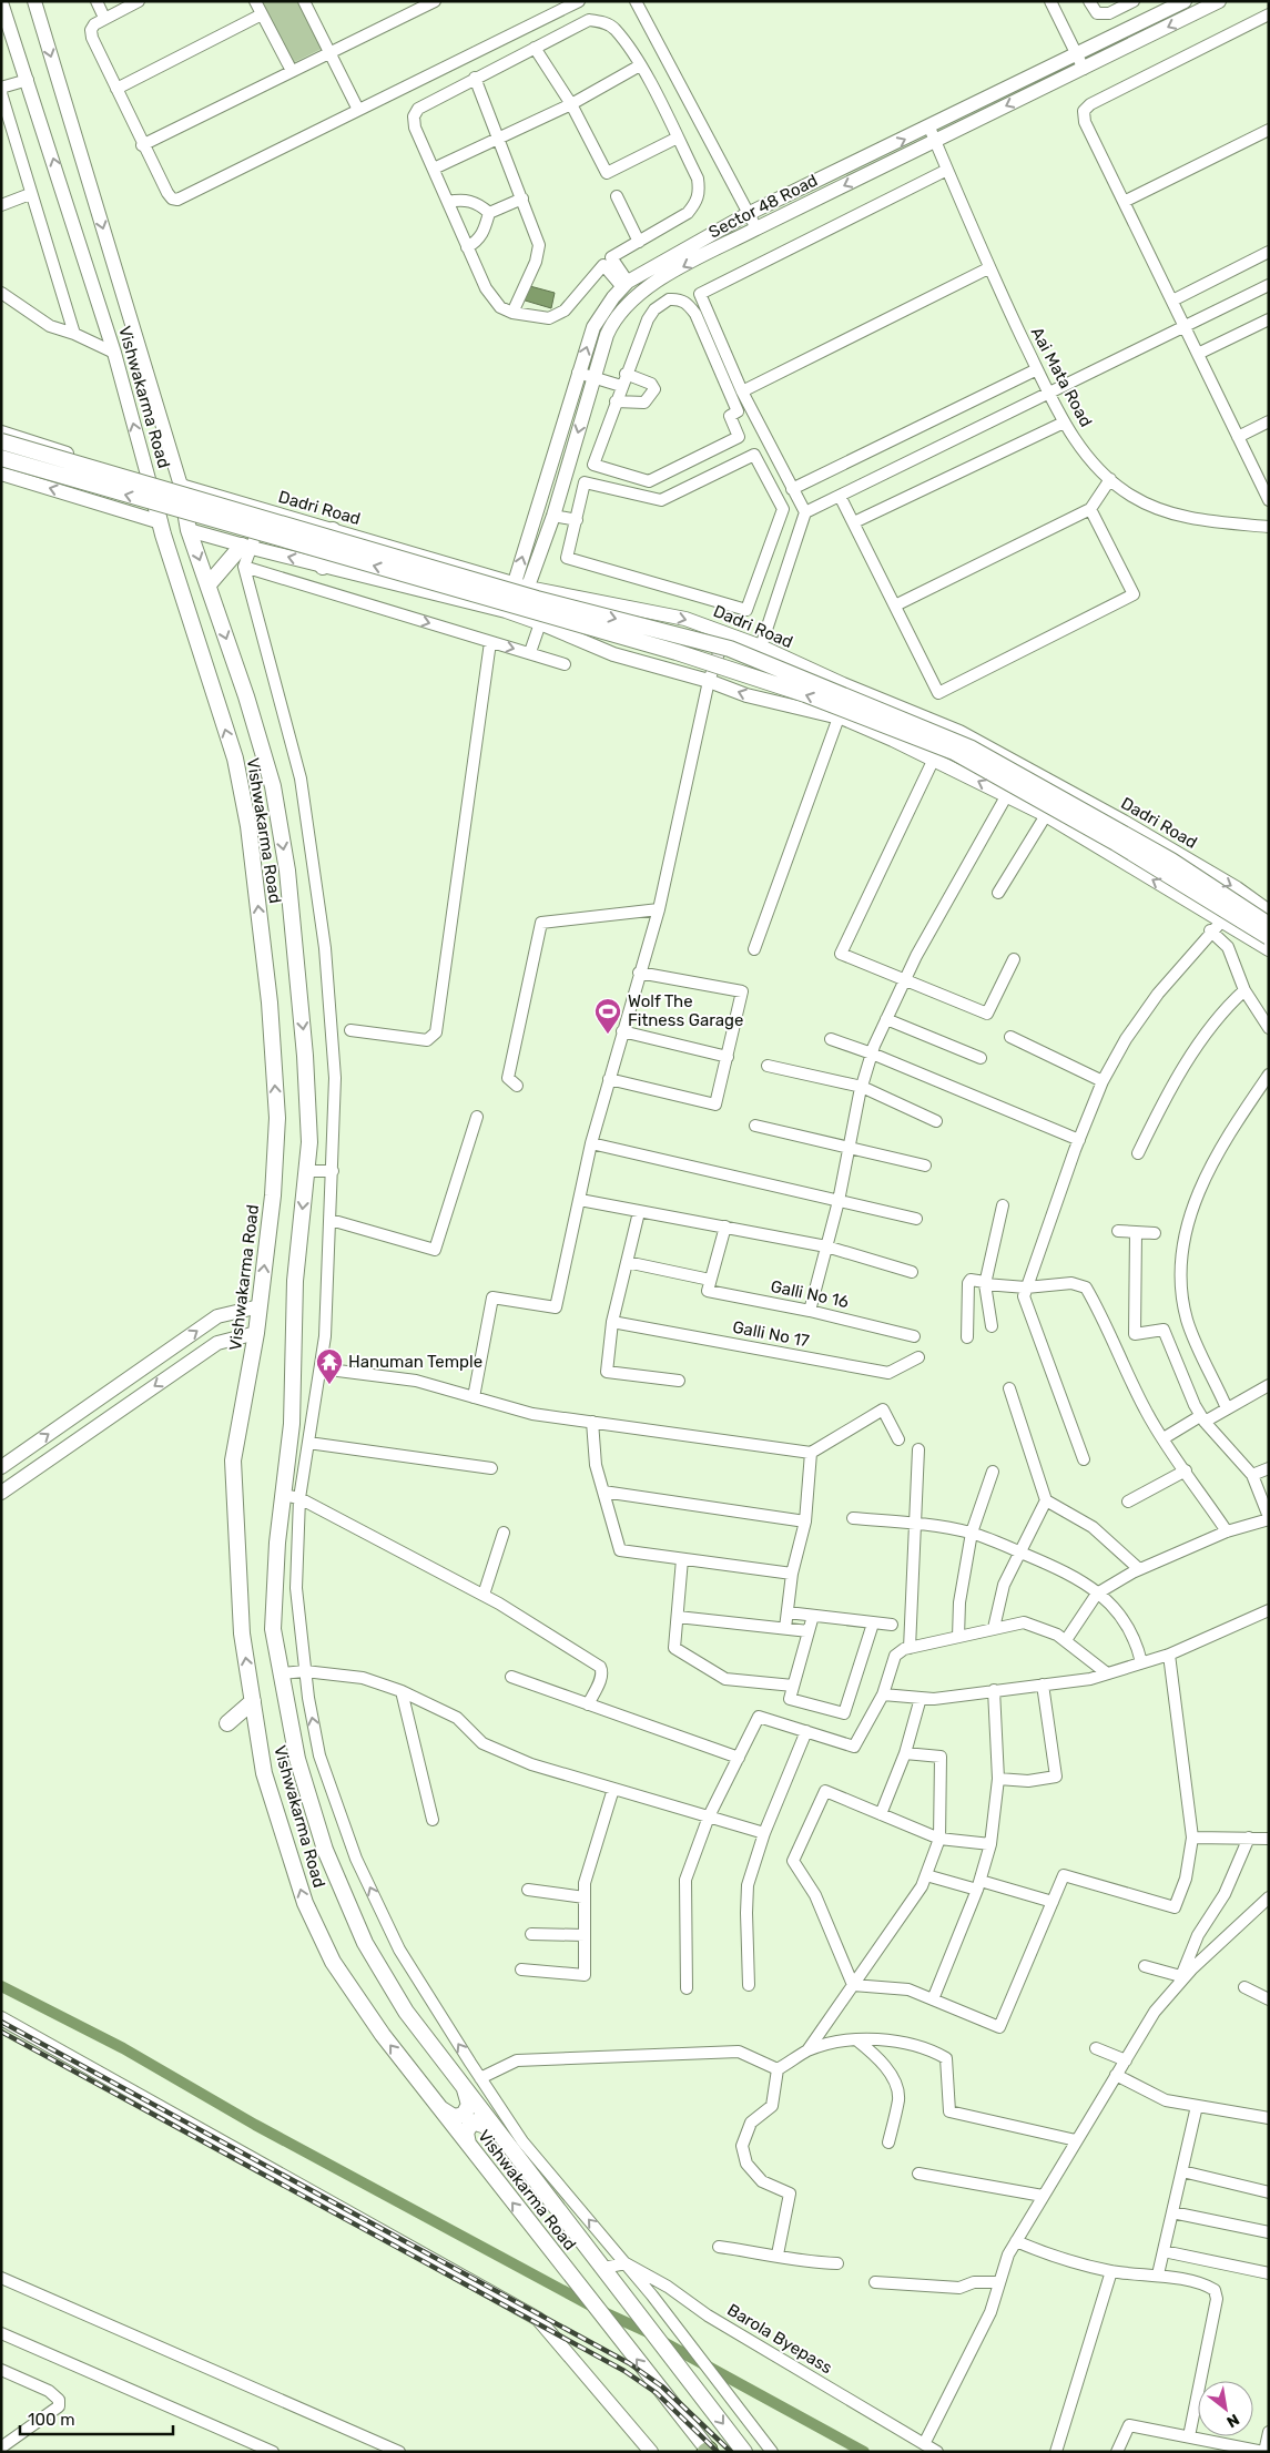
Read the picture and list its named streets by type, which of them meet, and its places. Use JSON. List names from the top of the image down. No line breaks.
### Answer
{"streets":{"main road":["Vishwakarma Road"],"street":["Sector 48 Road","Aai Mata Road","Dadri Road","Galli No 16","Galli No 17","Barola Byepass"]},"crossings":[["Sector 48 Road","Aai Mata Road"],["Sector 48 Road","Dadri Road"],["Vishwakarma Road","Dadri Road"]],"places":{"sports":["Wolf The Fitness Garage"],"temple":["Hanuman Temple"]},"scale_bar":"100 m","north":"bottom right"}
